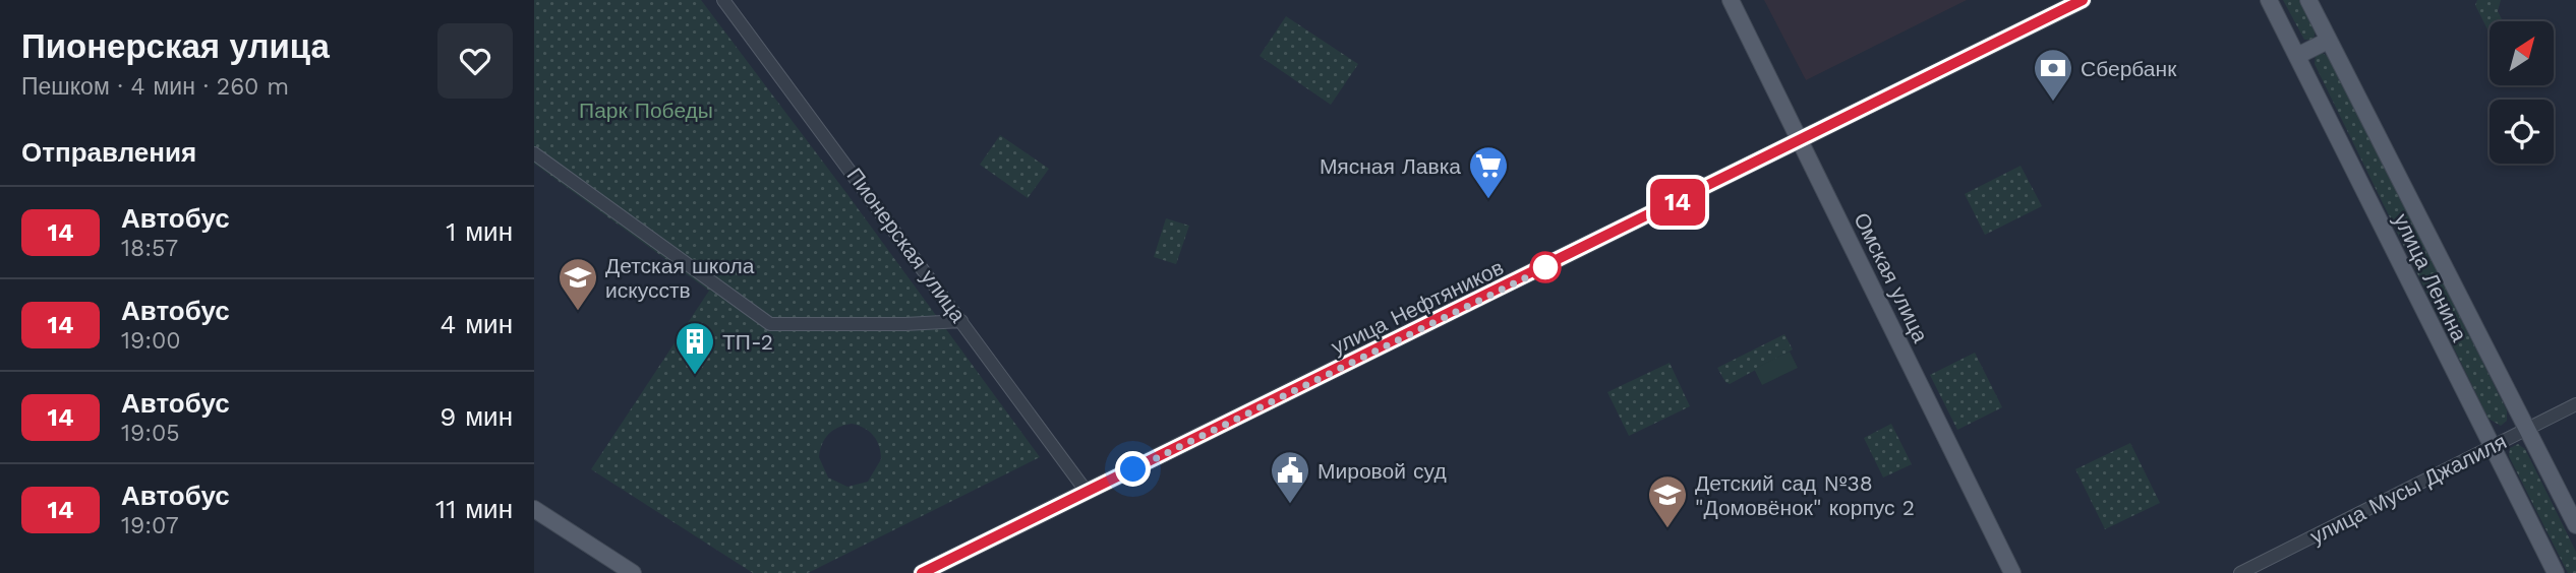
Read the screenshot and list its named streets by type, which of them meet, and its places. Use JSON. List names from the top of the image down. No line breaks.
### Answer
{"streets":{"main road":["Омская улица","улица Ленина","улица Нефтяников"],"street":["Пионерская улица","улица Мусы Джалиля"]},"crossings":[["Пионерская улица","улица Нефтяников"],["Омская улица","улица Нефтяников"],["улица Ленина","улица Мусы Джалиля"]],"parks":["Парк Победы"],"places":{"bank":["Сбербанк"],"supermarket":["Мясная Лавка"],"school or university":["Детская школа искусств","Детский сад №38 \"Домовёнок\" корпус 2"],"building":["ТП-2"],"public building":["Мировой суд"]},"lines":["bus line 14"],"north":"top right","page":{"heading":[["Пионерская улица","Пешком · 4 мин · 260 m"],"Отправления"],"on_map":"14","list":[{"mark":"14","name":"Автобус","note":"18:57","value":"1 мин"},{"mark":"14","name":"Автобус","note":"19:00","value":"4 мин"},{"mark":"14","name":"Автобус","note":"19:05","value":"9 мин"},{"mark":"14","name":"Автобус","note":"19:07","value":"11 мин"}]}}
